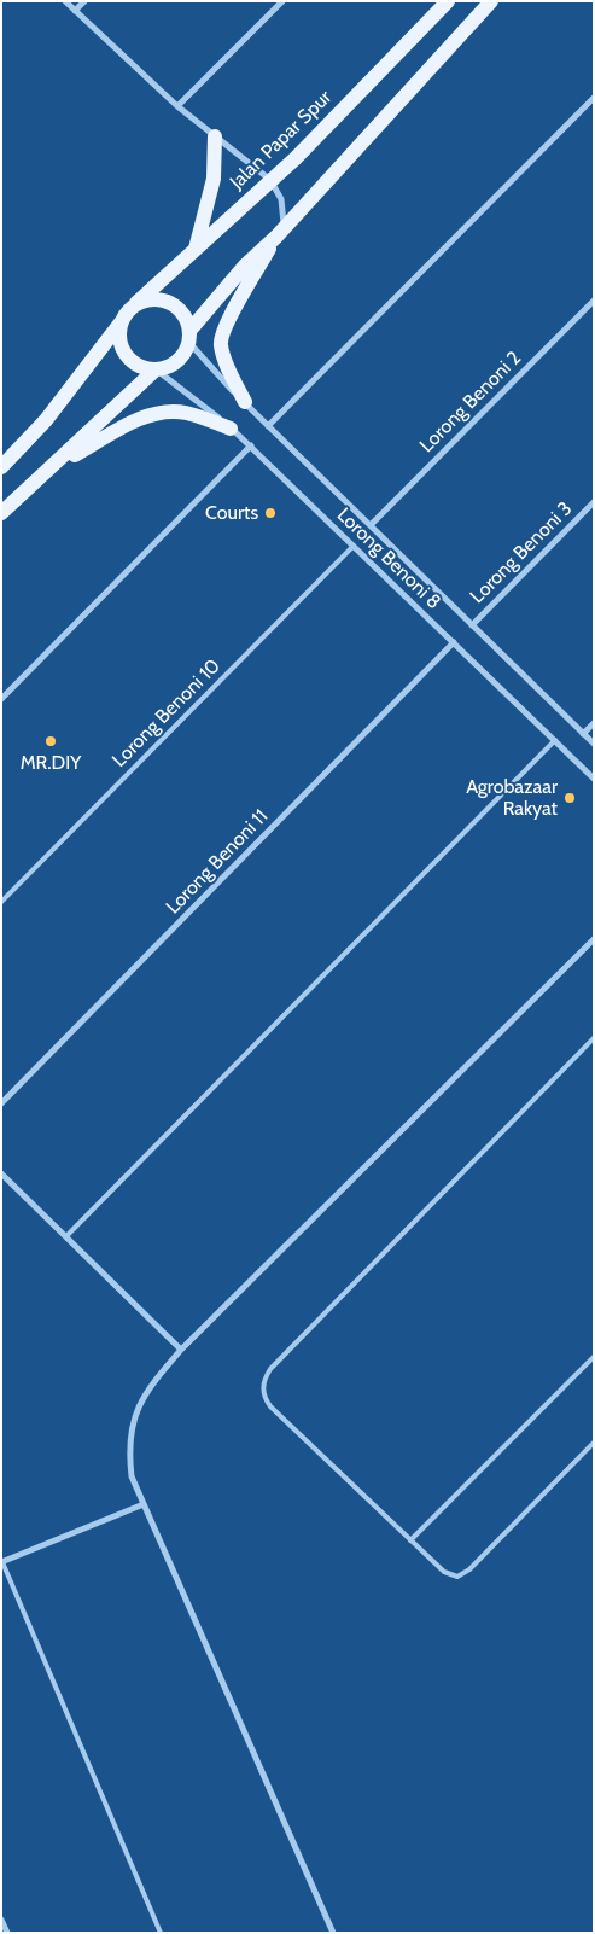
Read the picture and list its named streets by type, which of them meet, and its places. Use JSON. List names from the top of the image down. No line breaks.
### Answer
{"streets":{"main road":["Jalan Papar Spur"],"street":["Lorong Benoni 2","Lorong Benoni 3","Lorong Benoni 8","Lorong Benoni 11"],"lane":["Lorong Benoni 10"]},"crossings":[["Jalan Papar Spur","Lorong Benoni 8"],["Lorong Benoni 2","Lorong Benoni 8"],["Lorong Benoni 3","Lorong Benoni 8"],["Lorong Benoni 8","Lorong Benoni 10"],["Lorong Benoni 8","Lorong Benoni 11"]],"places":["Courts","MR.DIY","Agrobazaar Rakyat"]}
